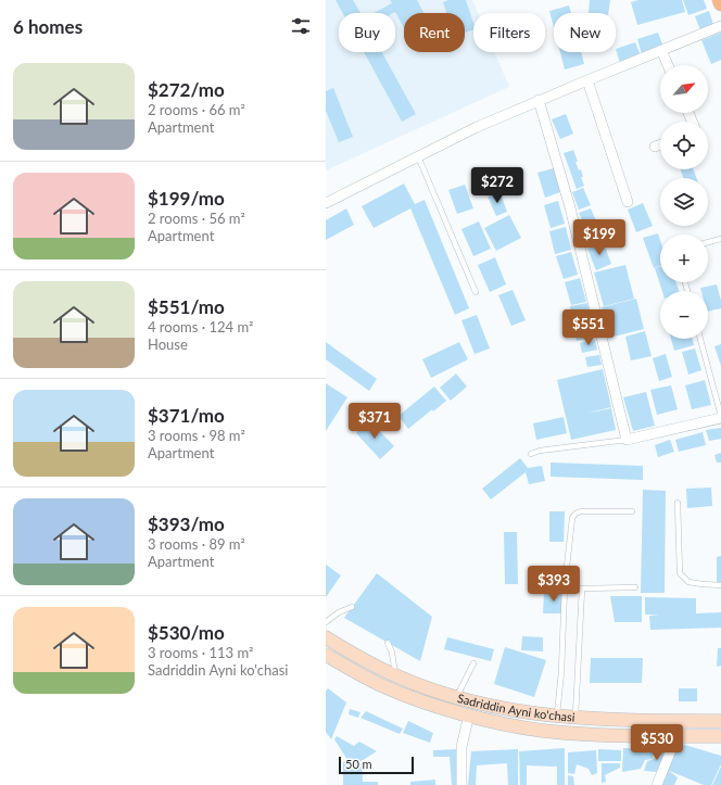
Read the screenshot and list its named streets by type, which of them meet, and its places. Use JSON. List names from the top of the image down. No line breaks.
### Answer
{"streets":{"main road":["Sadriddin Ayni ko'chasi"]},"scale_bar":"50 m","north":"top right","page":{"heading":"6 homes","chip":["Buy","Rent","Filters","New"],"list":[{"name":"$272/mo","note":"2 rooms · 66 m² · Apartment"},{"name":"$199/mo","note":"2 rooms · 56 m² · Apartment"},{"name":"$551/mo","note":"4 rooms · 124 m² · House"},{"name":"$371/mo","note":"3 rooms · 98 m² · Apartment"},{"name":"$393/mo","note":"3 rooms · 89 m² · Apartment"},{"name":"$530/mo","note":"3 rooms · 113 m² · Sadriddin Ayni ko'chasi"}],"map_buttons":["+","−"],"price":["$272","$199","$551","$371","$393","$530"],"scale":"50 m"}}
